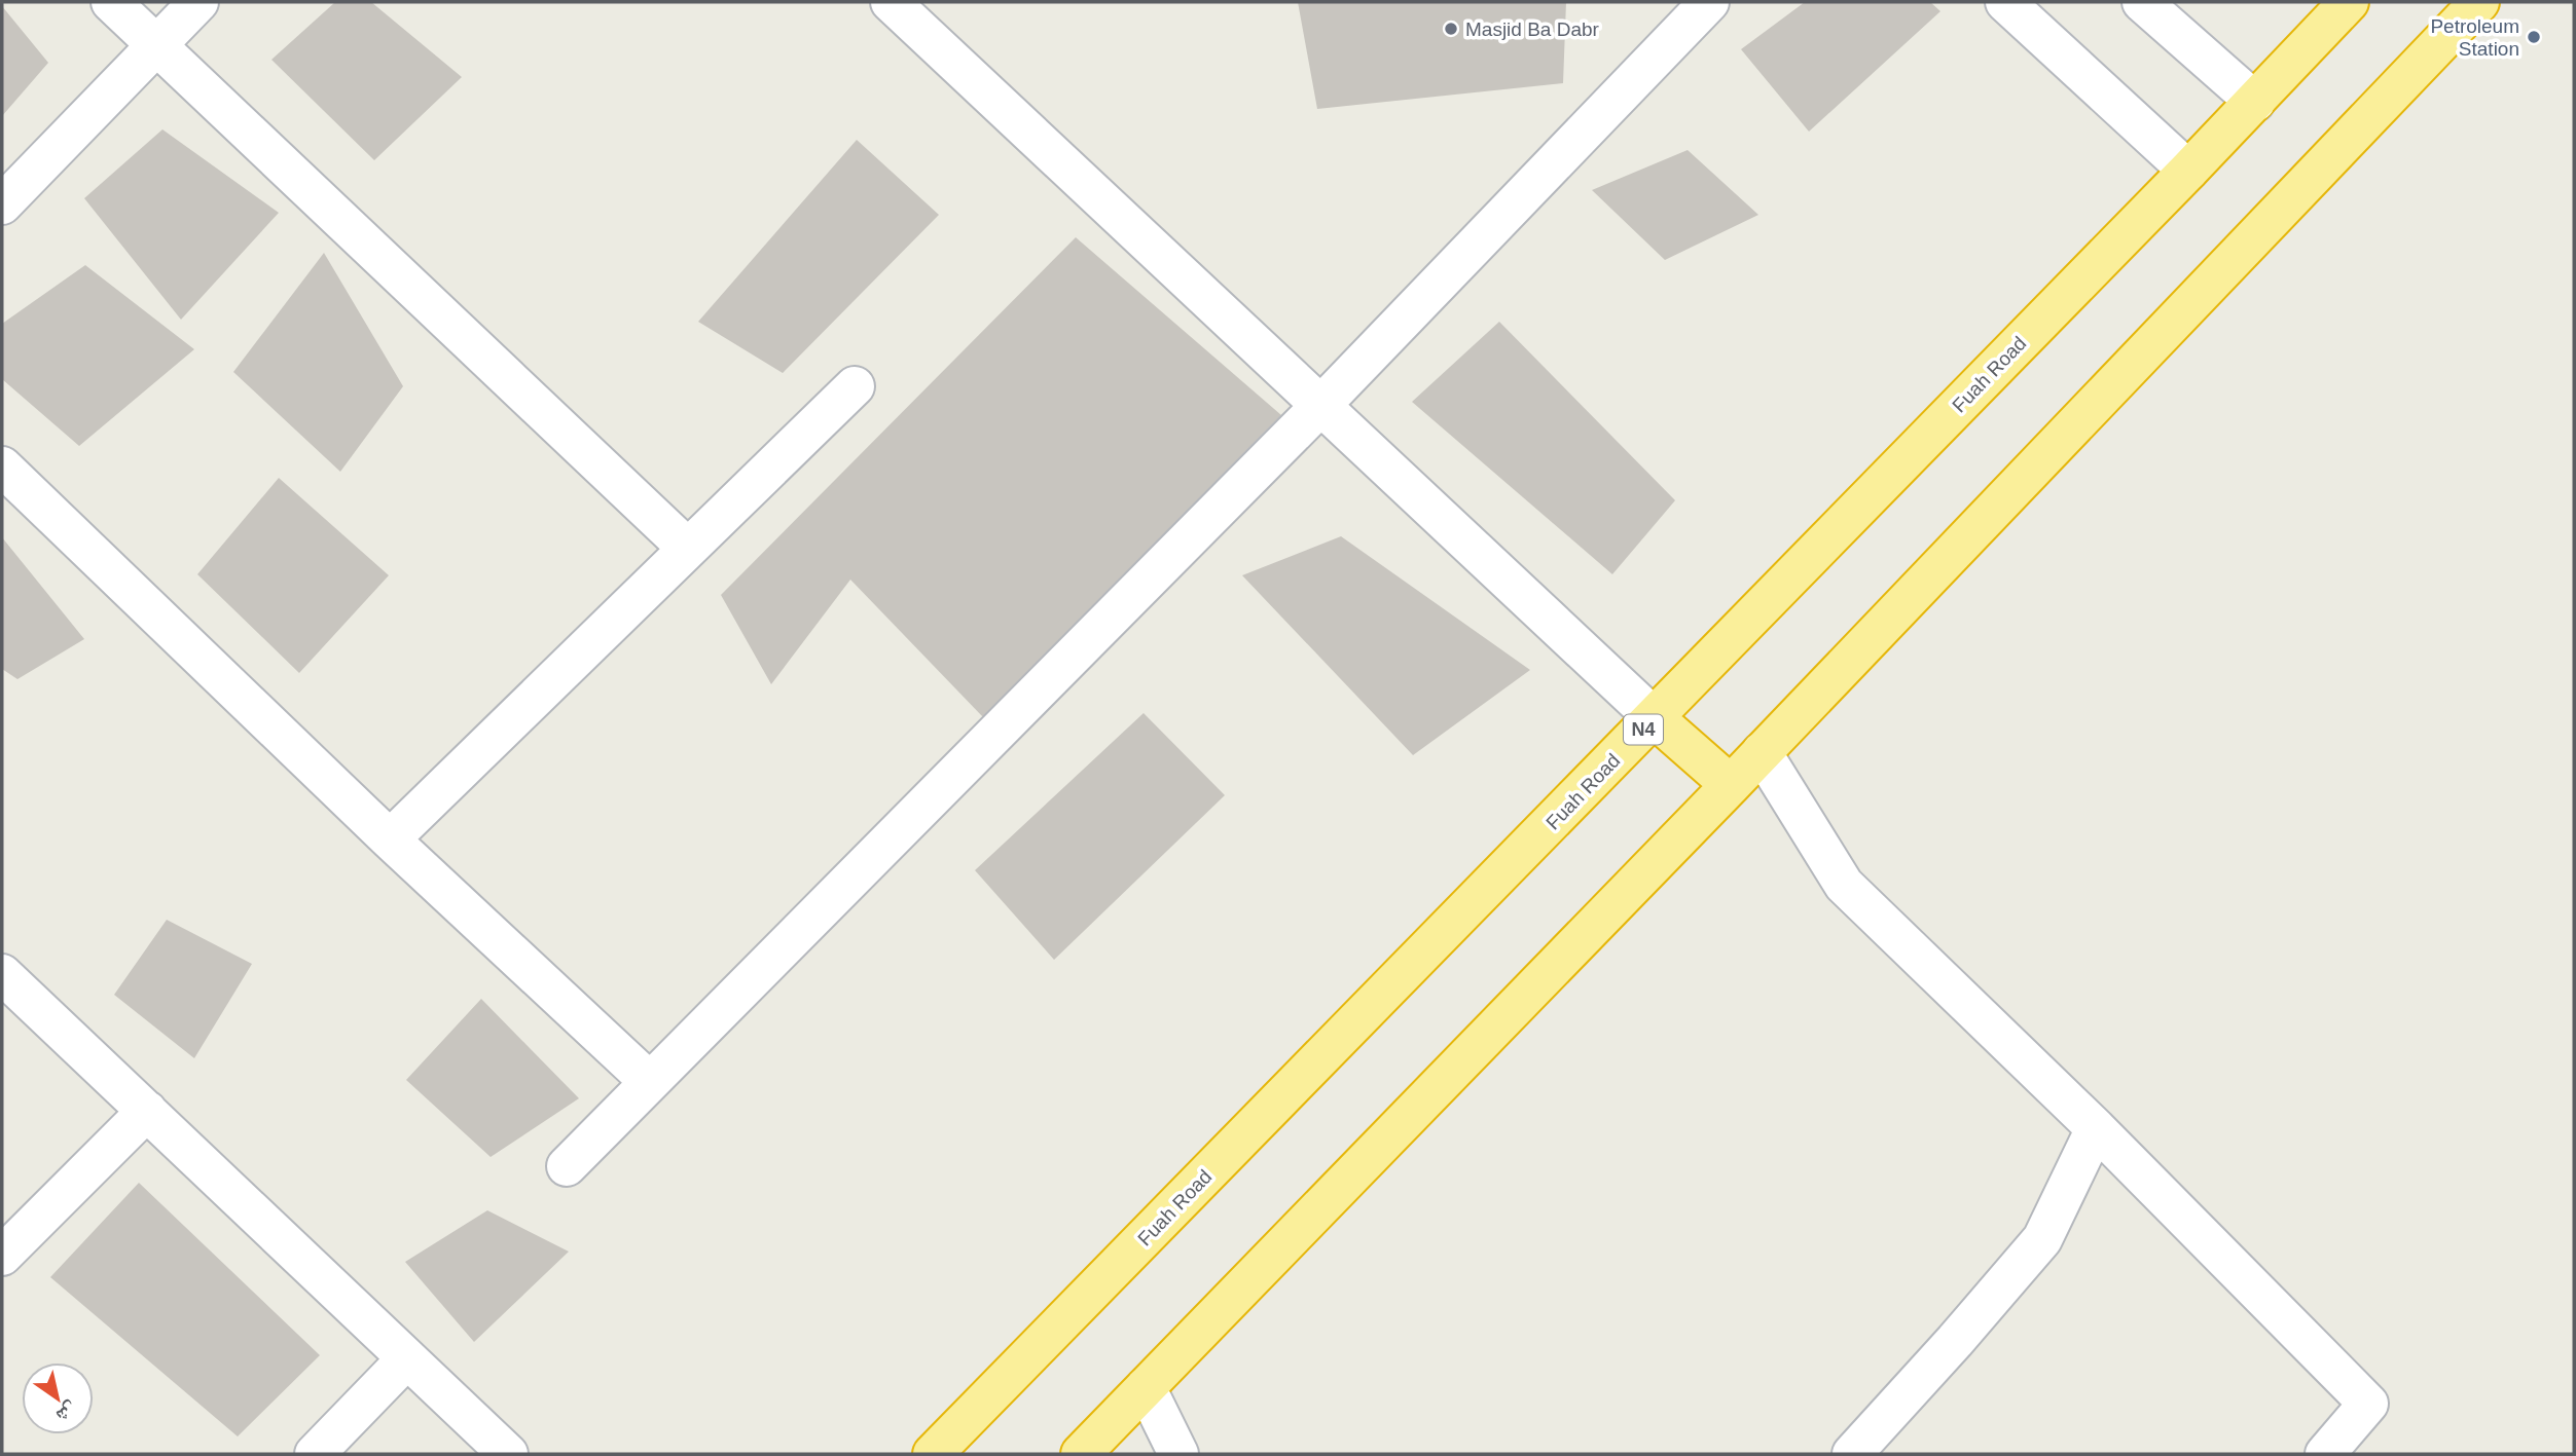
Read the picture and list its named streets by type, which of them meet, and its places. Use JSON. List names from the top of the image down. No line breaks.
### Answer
{"streets":{"highway":["Fuah Road","N4"]},"places":["Masjid Ba Dabr","Petroleum Station"],"north":"bottom right"}
